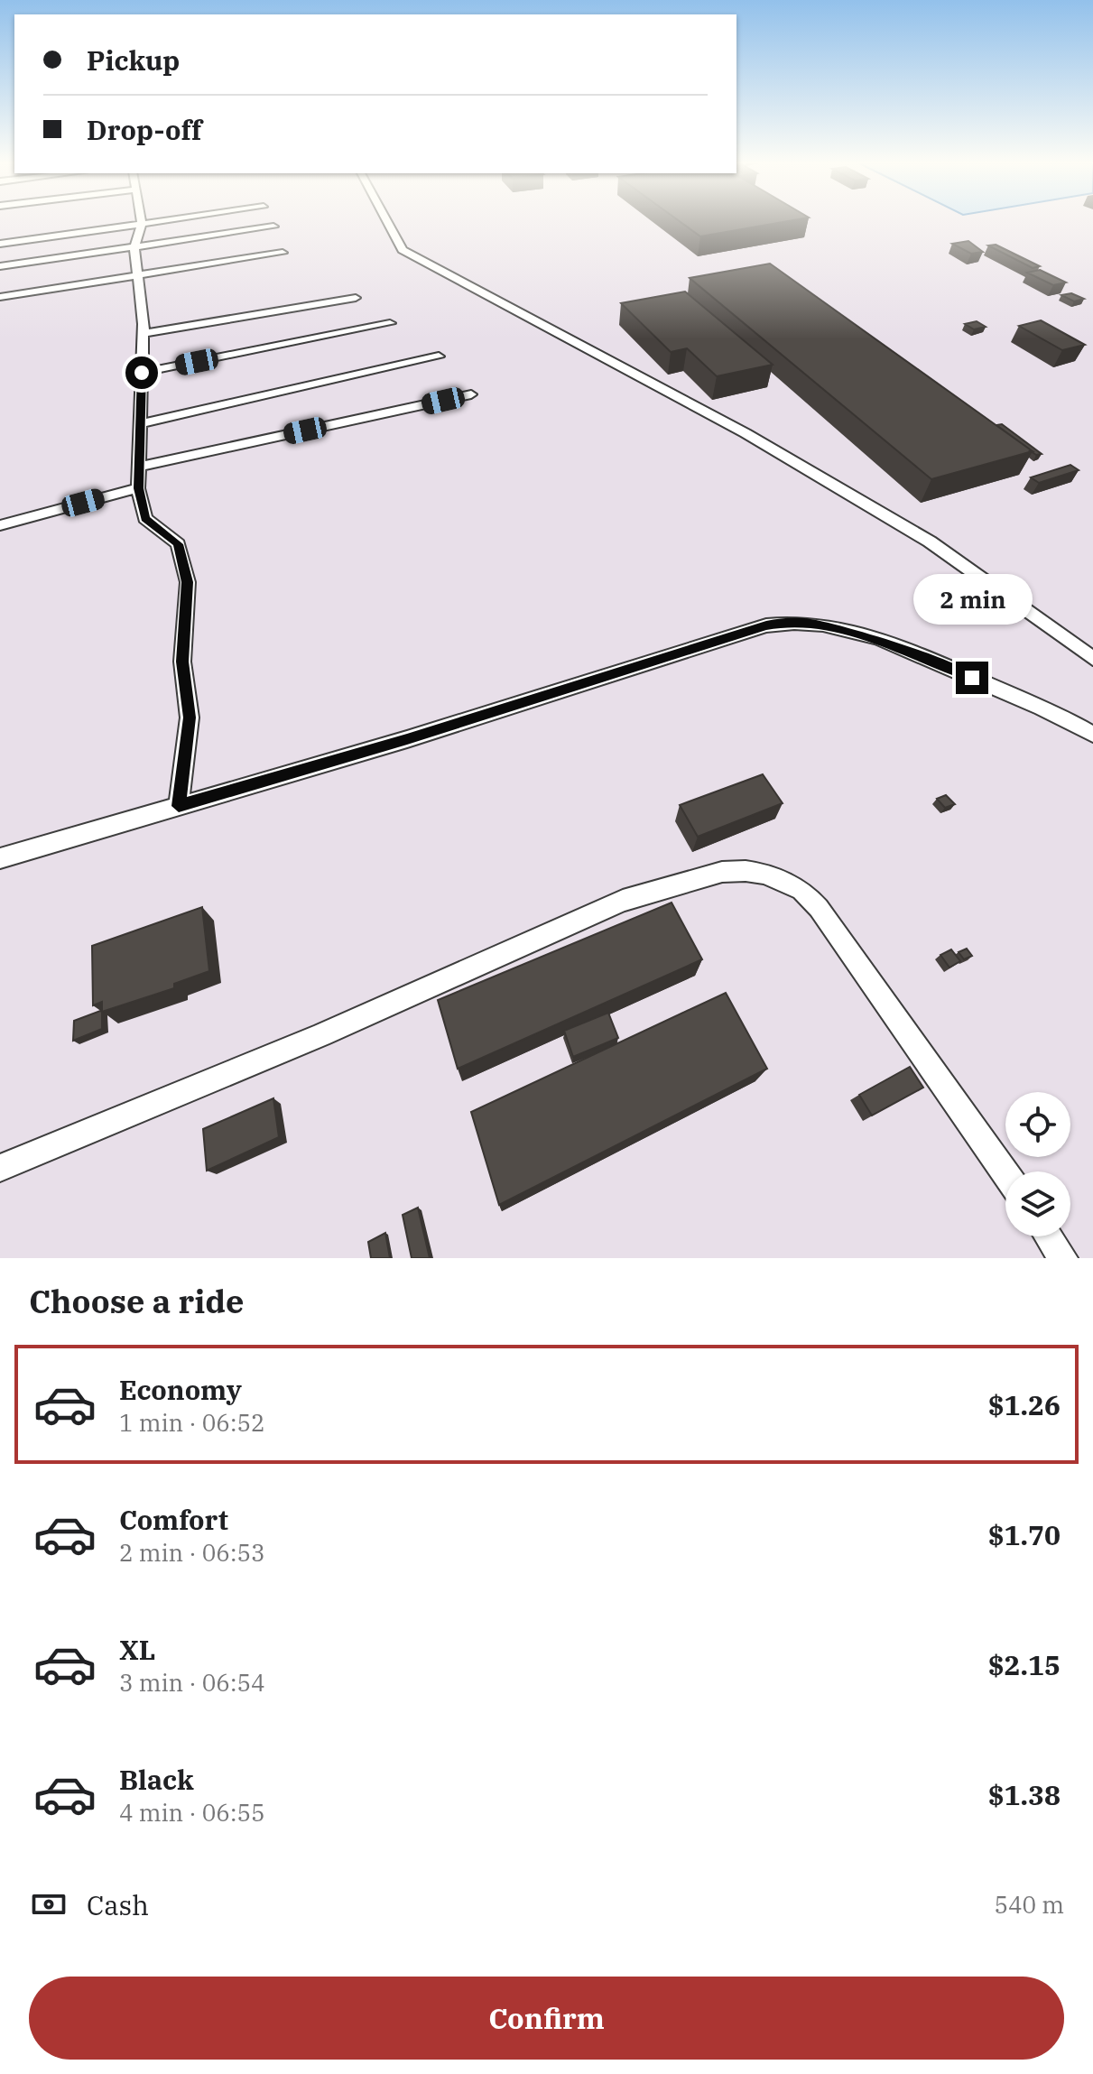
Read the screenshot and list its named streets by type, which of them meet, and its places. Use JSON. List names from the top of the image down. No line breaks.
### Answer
{"page":{"banner":["Pickup","Drop-off"],"bubble":"2 min","heading":"Choose a ride","list":[{"name":"Economy","note":"1 min · 06:52","value":"$1.26"},{"name":"Comfort","note":"2 min · 06:53","value":"$1.70"},{"name":"XL","note":"3 min · 06:54","value":"$2.15"},{"name":"Black","note":"4 min · 06:55","value":"$1.38"}],"pay":["Cash","540 m"],"buttons":"Confirm"}}
